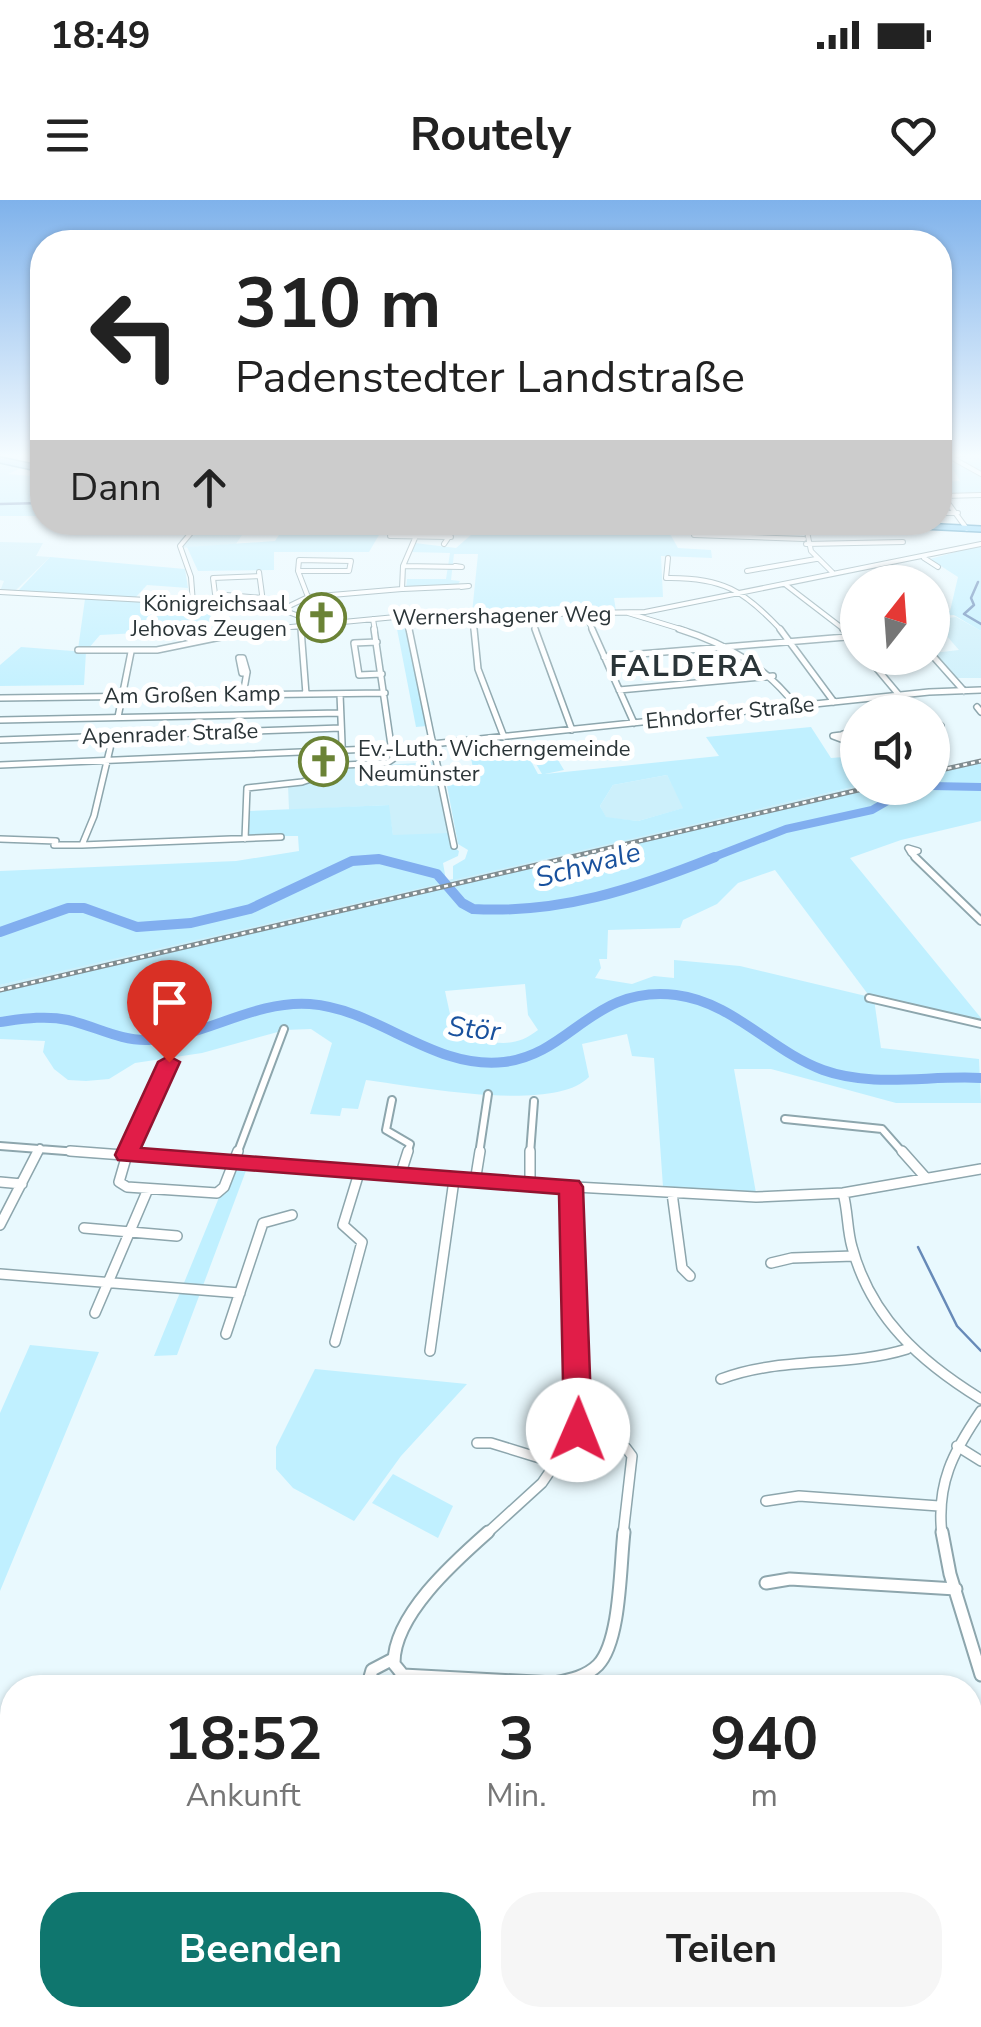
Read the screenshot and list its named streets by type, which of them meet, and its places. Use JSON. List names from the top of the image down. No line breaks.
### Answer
{"streets":{"street":["Wernershagener Weg","Am Großen Kamp","Ehndorfer Straße","Apenrader Straße"]},"districts":["FALDERA"],"water":["Schwale","Stör"],"places":{"church":["Königreichsaal Jehovas Zeugen","Ev.-Luth. Wicherngemeinde Neumünster"]},"north":"top","page":{"status":"18:49","header":"Routely","turn":["310 m","Padenstedter Landstraße"],"then":"Dann","eta":["18:52","Ankunft","3","Min.","940","m"],"buttons":["Beenden","Teilen"]}}
